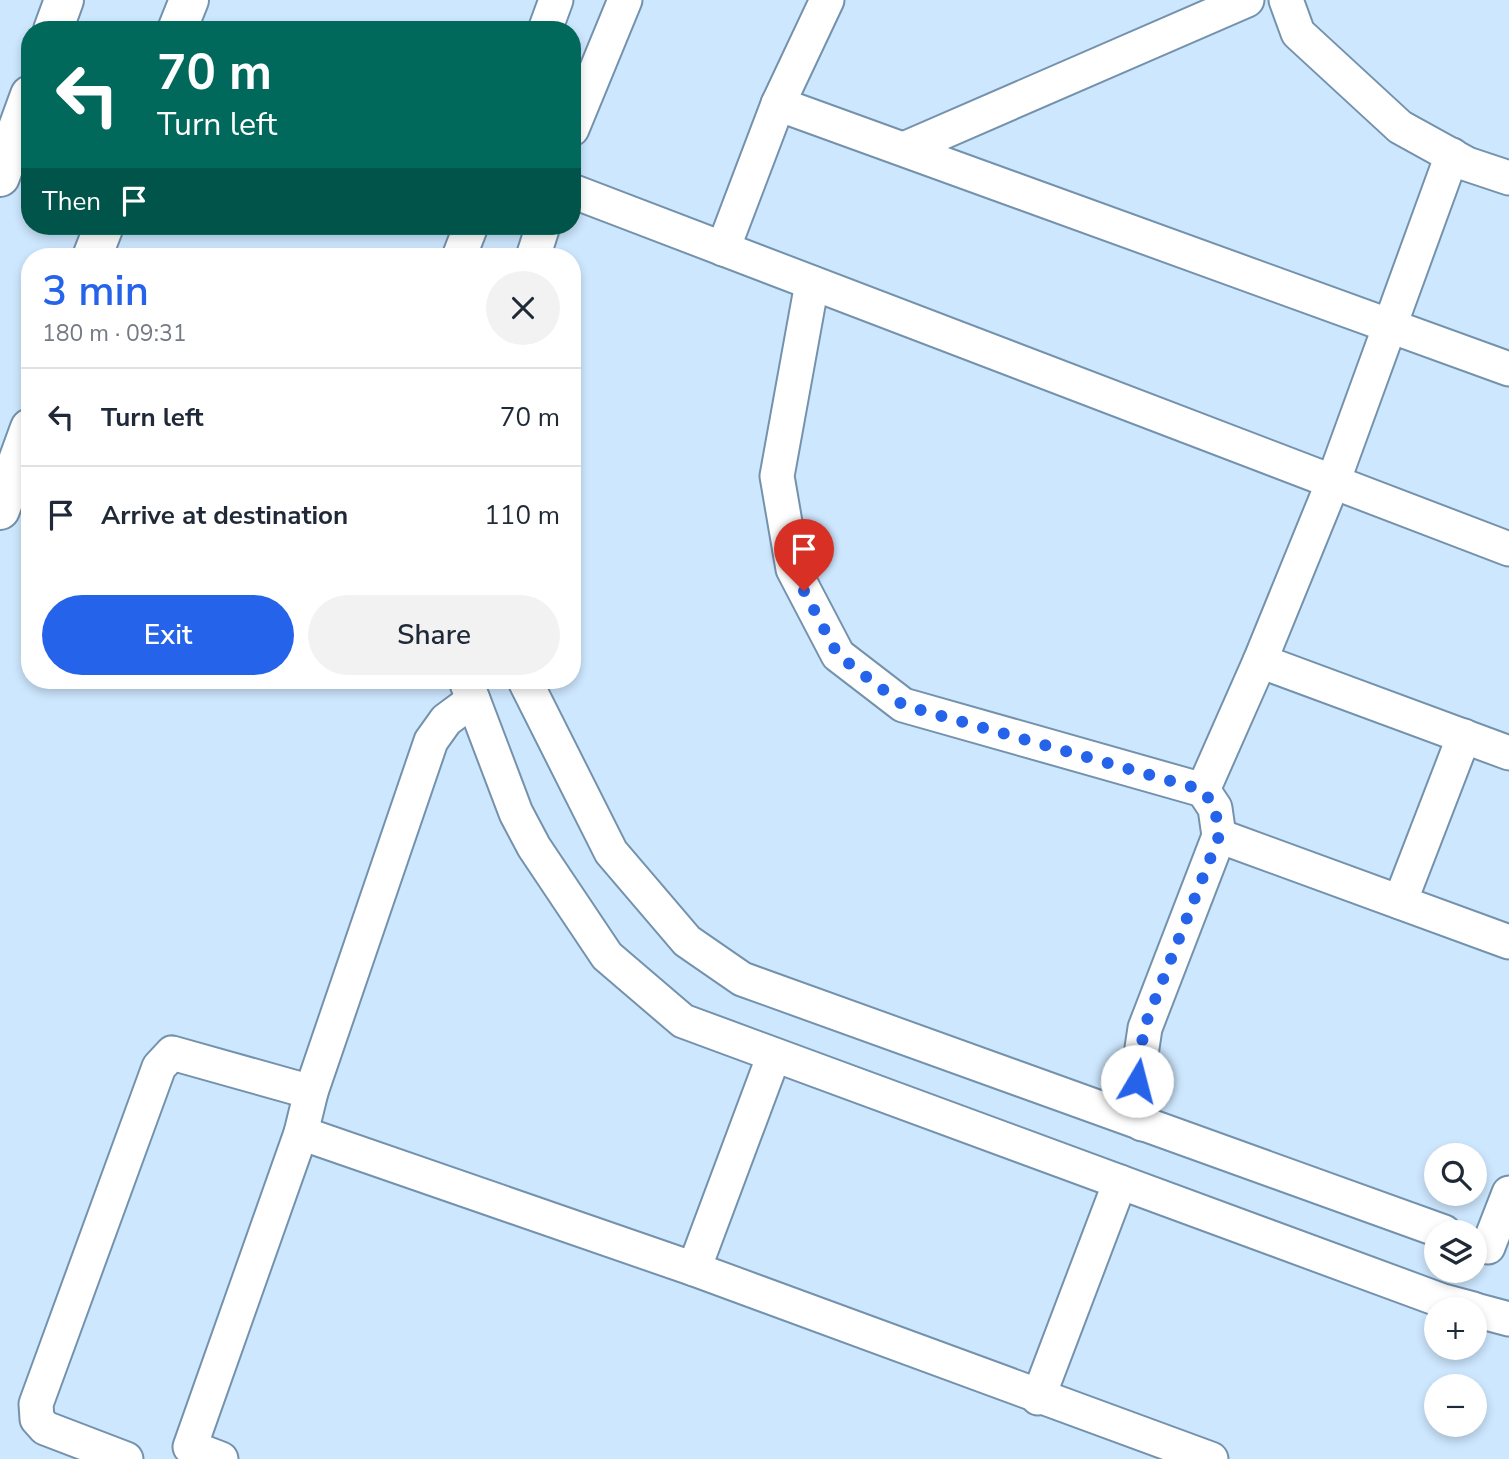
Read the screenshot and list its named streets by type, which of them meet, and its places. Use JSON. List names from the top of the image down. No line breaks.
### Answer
{"page":{"turn":["70 m","Turn left"],"then":"Then","heading":["3 min","180 m · 09:31"],"list":[{"name":"Turn left","value":"70 m"},{"name":"Arrive at destination","value":"110 m"}],"buttons":["Exit","Share"],"map_buttons":["+","−"]}}
